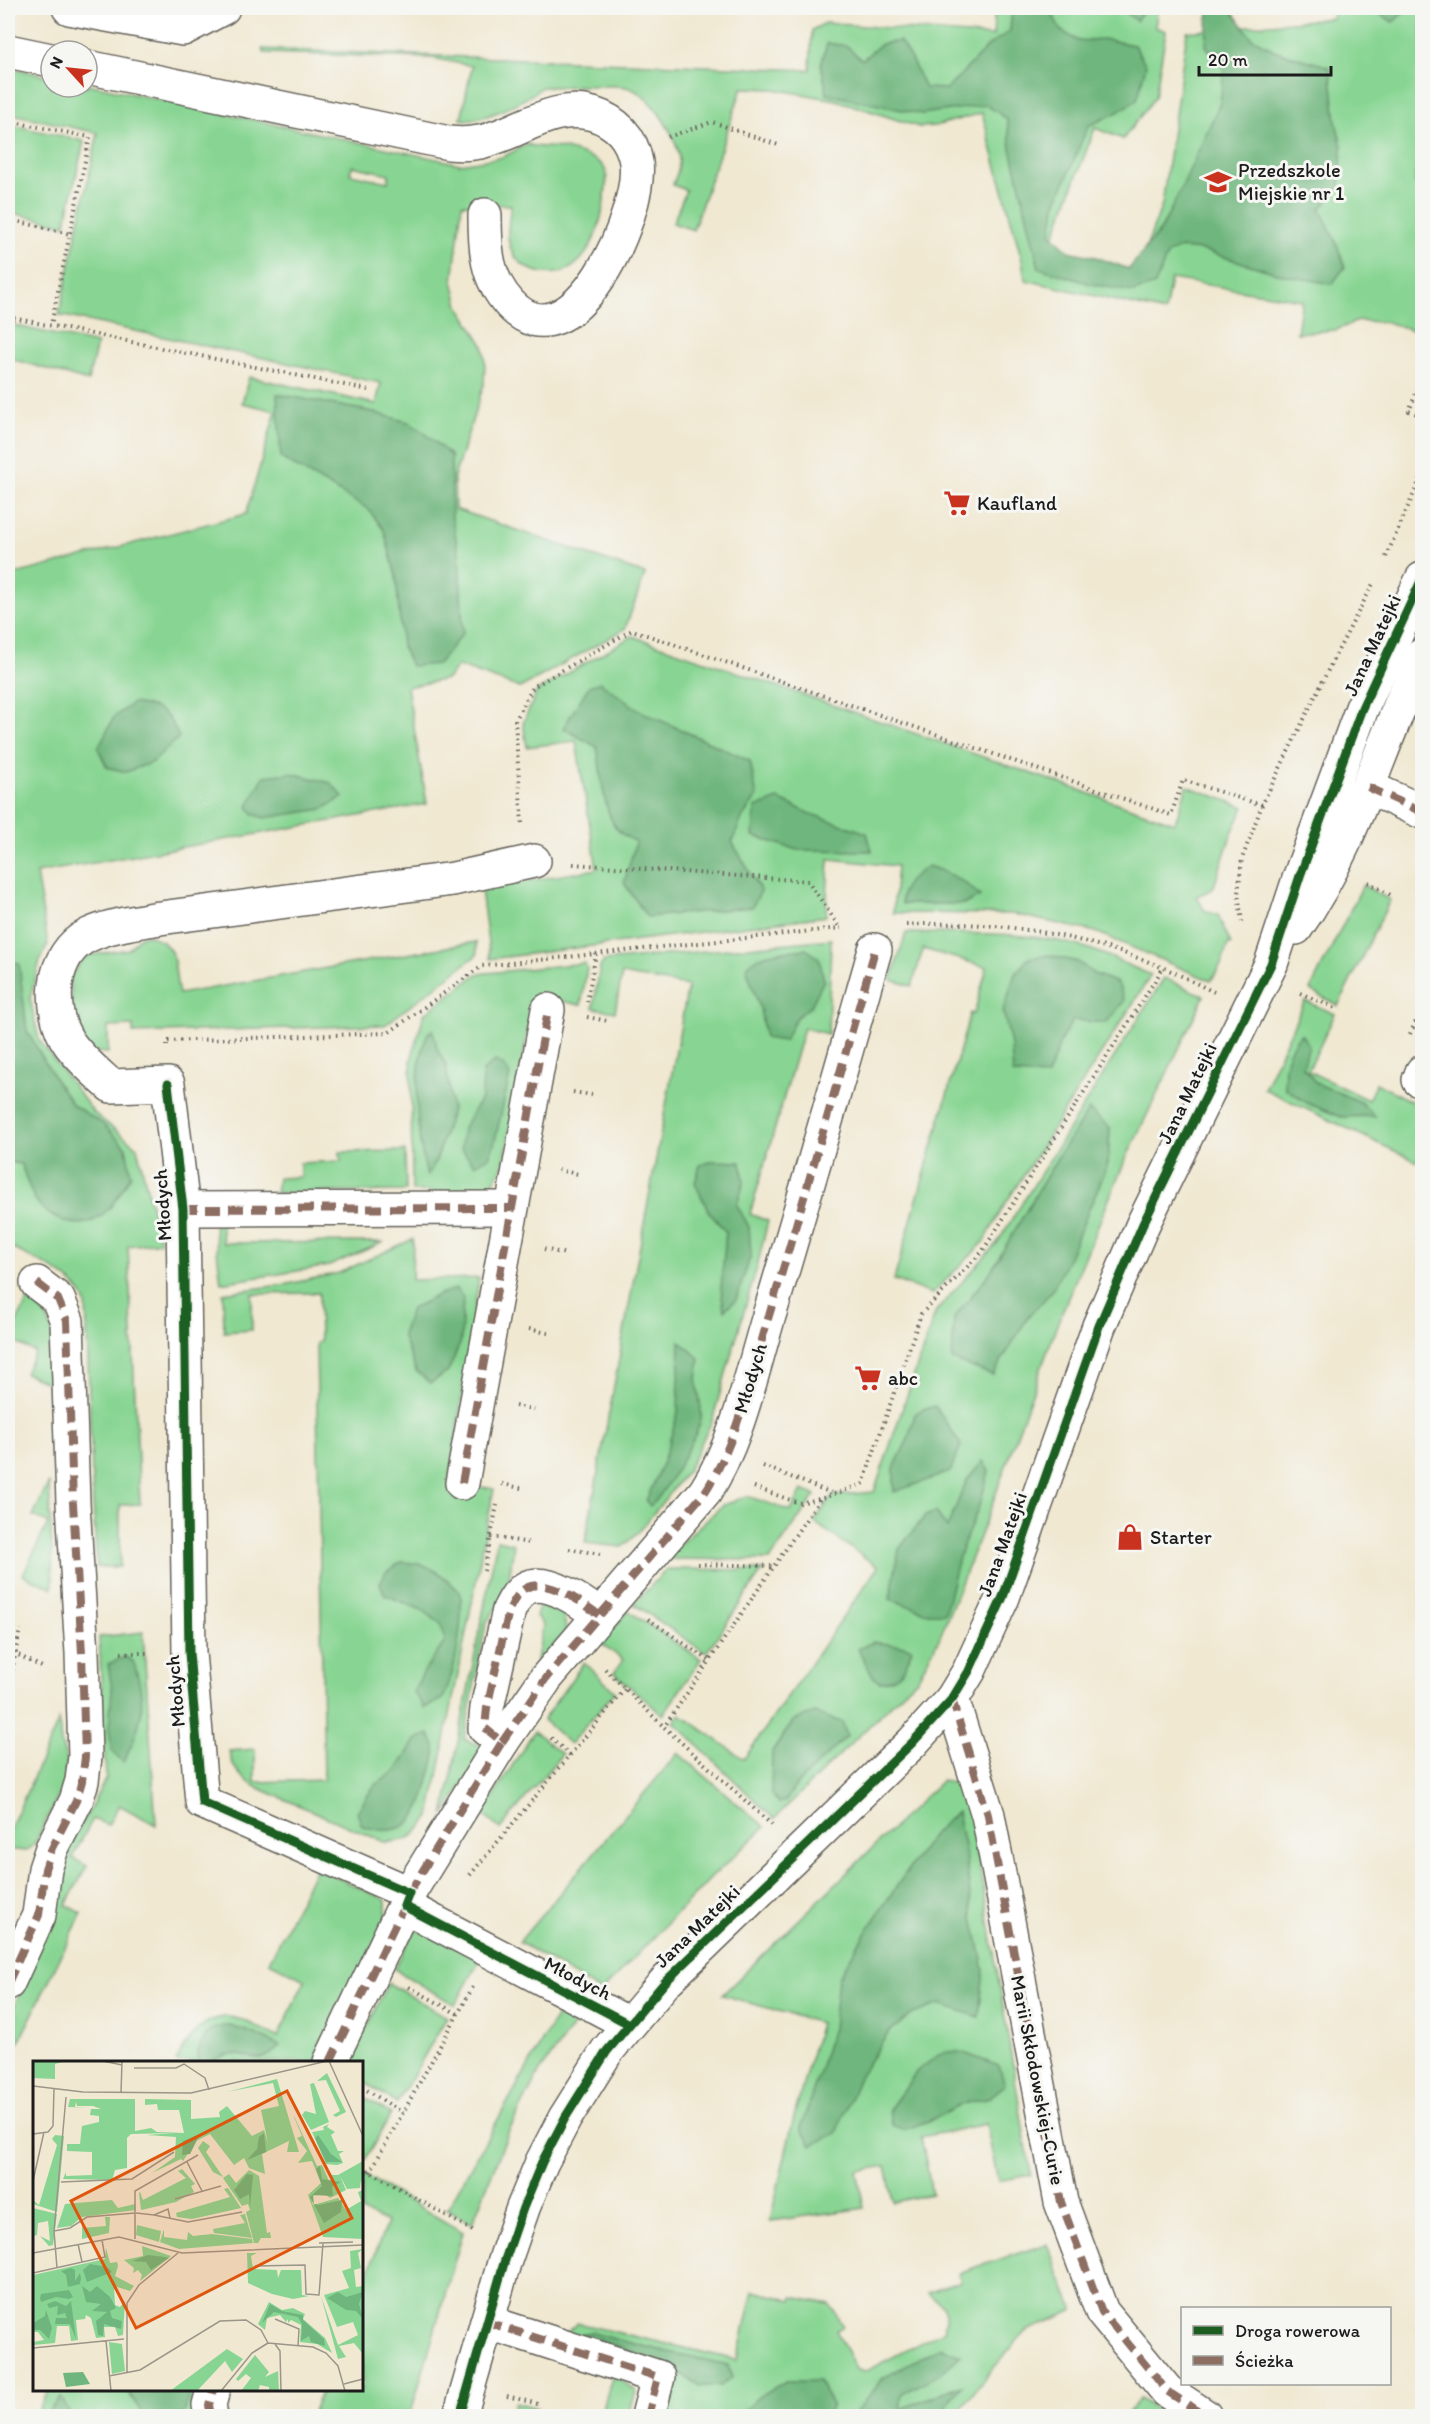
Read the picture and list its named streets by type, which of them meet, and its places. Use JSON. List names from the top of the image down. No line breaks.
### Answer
{"streets":{"street":["Jana Matejki","Młodych","Marii Skłodowskiej-Curie"]},"crossings":[["Jana Matejki","Młodych"],["Jana Matejki","Marii Skłodowskiej-Curie"]],"places":{"school or university":["Przedszkole Miejskie nr 1"],"supermarket":["Kaufland","abc"],"shop":["Starter"]},"legend":["Droga rowerowa","Ścieżka"],"scale_bar":"20 m","north":"top left"}
